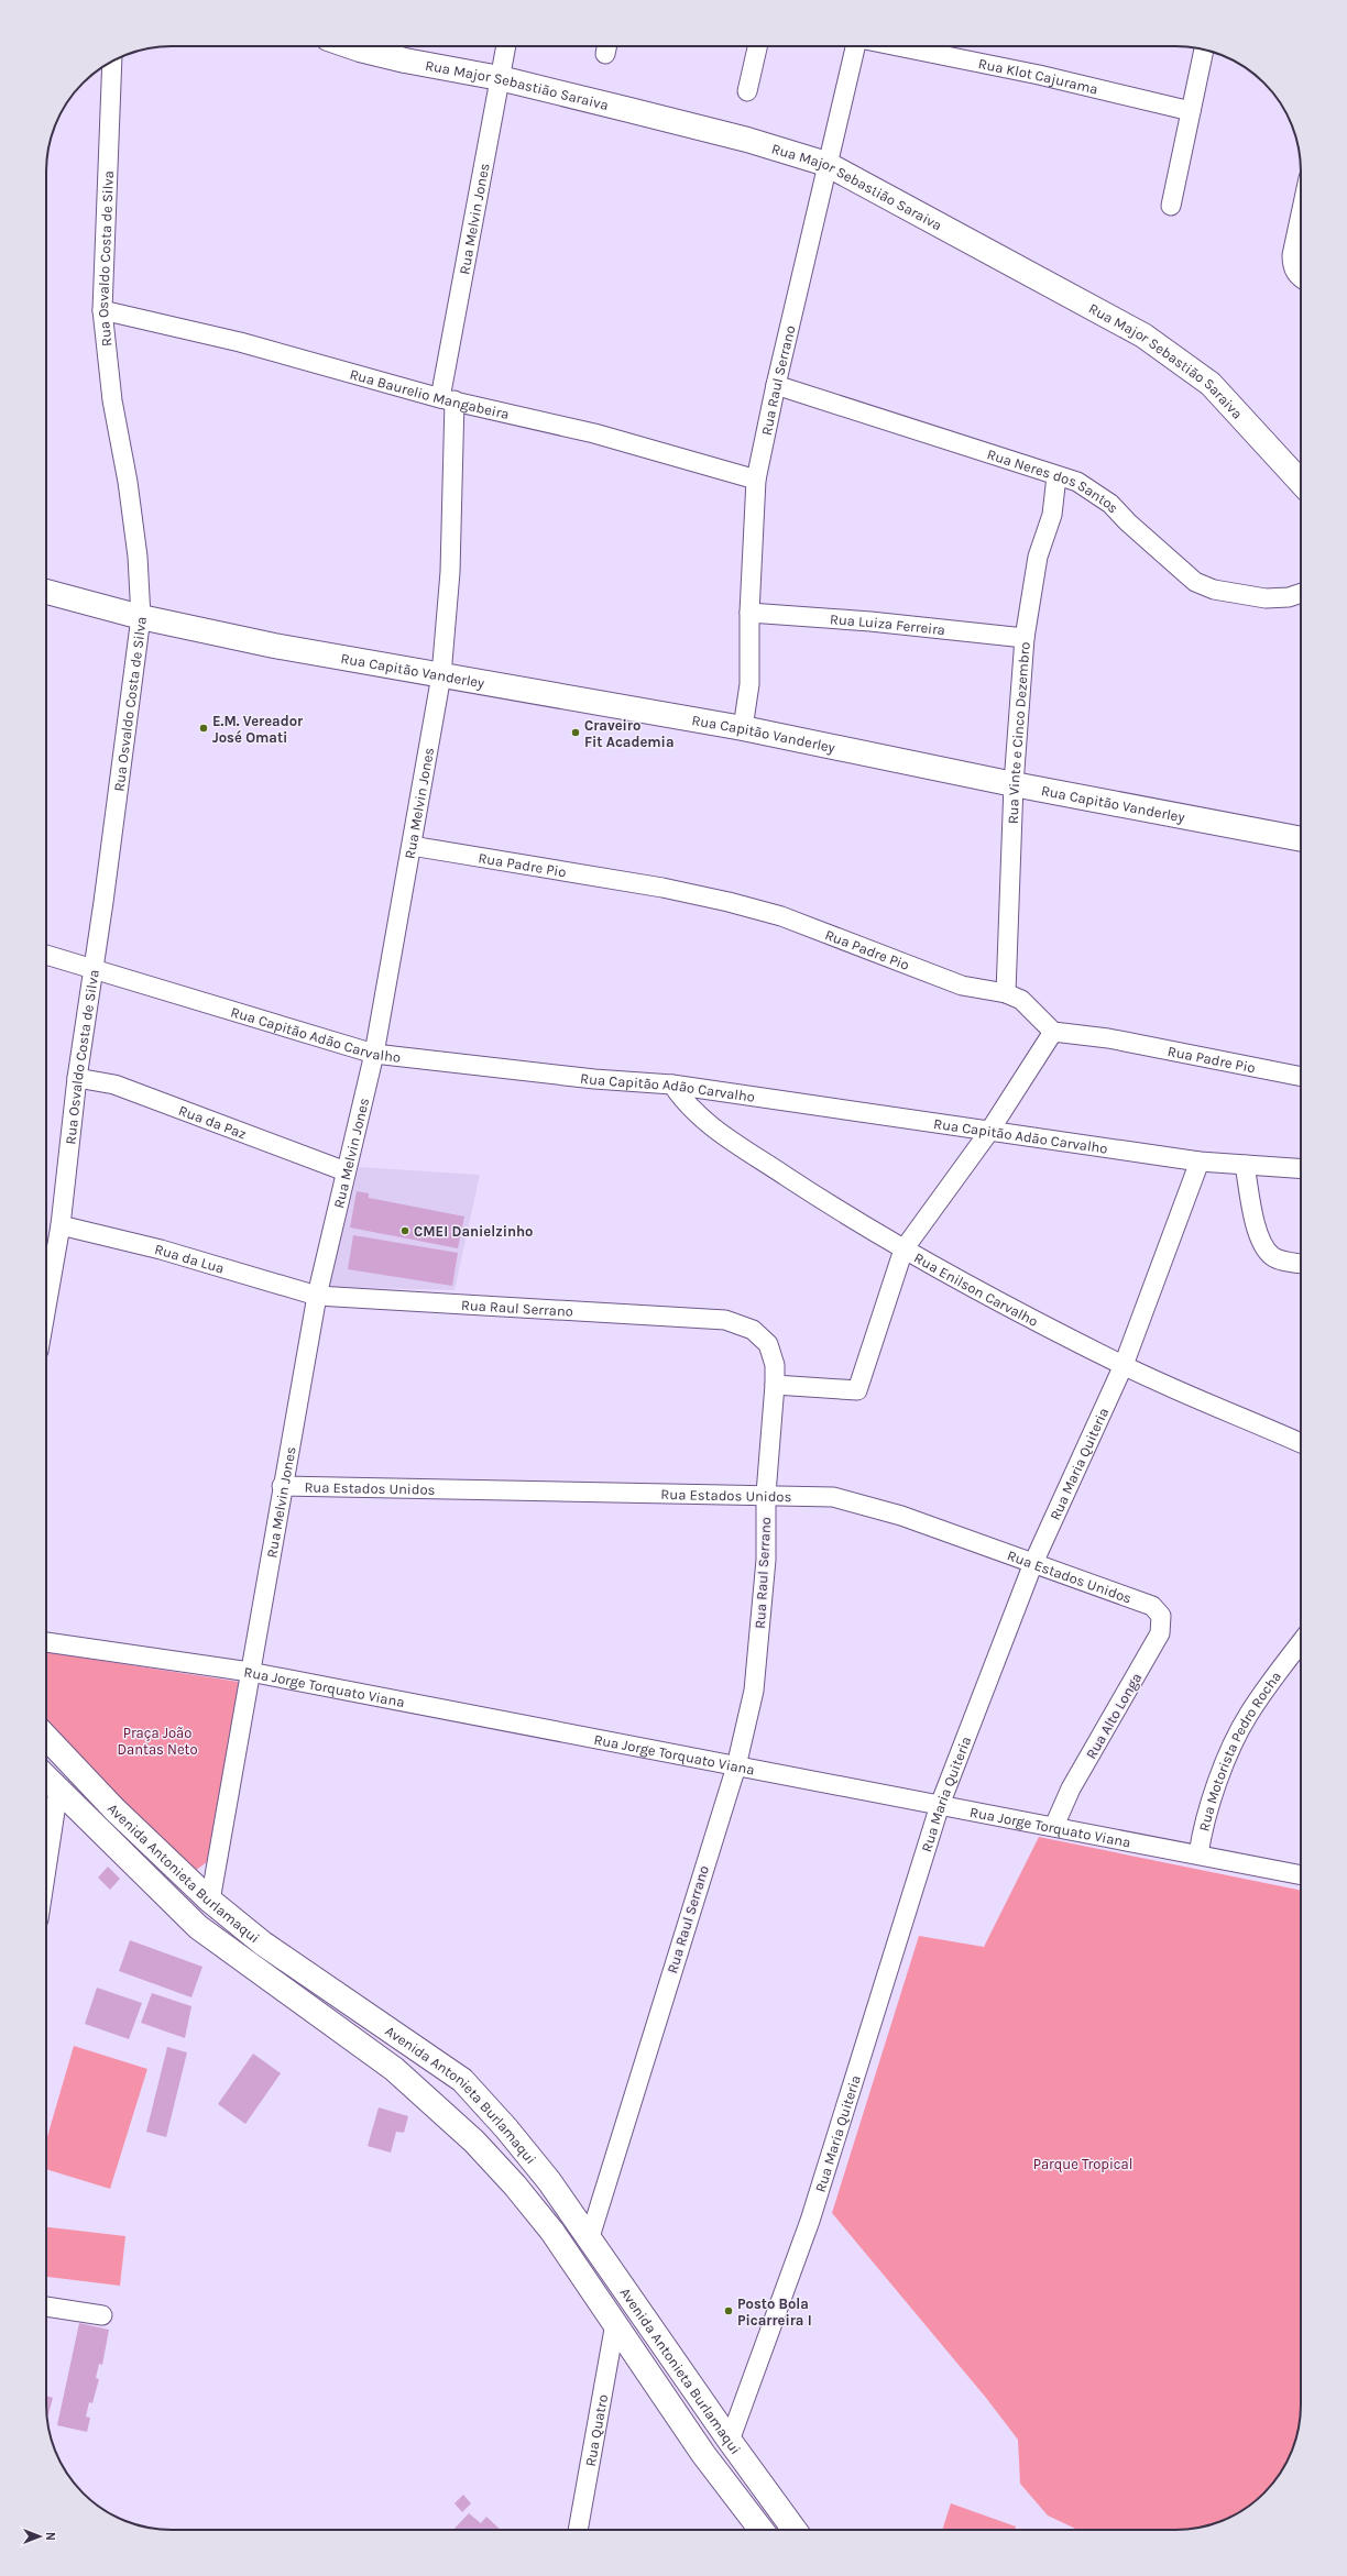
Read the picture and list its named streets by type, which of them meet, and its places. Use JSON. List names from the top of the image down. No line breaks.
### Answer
{"streets":{"street":["Rua Klot Cajurama","Rua Major Sebastião Saraiva","Rua Melvin Jones","Rua Osvaldo Costa de Silva","Rua Raul Serrano","Rua Baurelio Mangabeira","Rua Neres dos Santos","Rua Luiza Ferreira","Rua Capitão Vanderley","Rua Vinte e Cinco Dezembro","Rua Padre Pio","Rua Capitão Adão Carvalho","Rua da Paz","Rua da Lua","Rua Enilson Carvalho","Rua Maria Quiteria","Rua Estados Unidos","Rua Jorge Torquato Viana","Rua Alto Longa","Rua Motorista Pedro Rocha","Avenida Antonieta Burlamaqui","Rua Quatro"]},"crossings":[["Rua Major Sebastião Saraiva","Rua Melvin Jones"],["Rua Major Sebastião Saraiva","Rua Raul Serrano"],["Rua Melvin Jones","Rua Raul Serrano"],["Rua Melvin Jones","Rua Baurelio Mangabeira"],["Rua Melvin Jones","Rua Capitão Vanderley"],["Rua Melvin Jones","Rua Padre Pio"],["Rua Melvin Jones","Rua Capitão Adão Carvalho"],["Rua Melvin Jones","Rua da Paz"],["Rua Melvin Jones","Rua da Lua"],["Rua Melvin Jones","Rua Estados Unidos"],["Rua Melvin Jones","Rua Jorge Torquato Viana"],["Rua Melvin Jones","Avenida Antonieta Burlamaqui"],["Rua Osvaldo Costa de Silva","Rua Baurelio Mangabeira"],["Rua Osvaldo Costa de Silva","Rua Capitão Vanderley"],["Rua Osvaldo Costa de Silva","Rua Capitão Adão Carvalho"],["Rua Osvaldo Costa de Silva","Rua da Paz"],["Rua Osvaldo Costa de Silva","Rua da Lua"],["Rua Raul Serrano","Rua Baurelio Mangabeira"],["Rua Raul Serrano","Rua Neres dos Santos"],["Rua Raul Serrano","Rua Luiza Ferreira"],["Rua Raul Serrano","Rua Capitão Vanderley"],["Rua Raul Serrano","Rua da Lua"],["Rua Raul Serrano","Rua Estados Unidos"],["Rua Raul Serrano","Rua Jorge Torquato Viana"],["Rua Raul Serrano","Avenida Antonieta Burlamaqui"],["Rua Neres dos Santos","Rua Vinte e Cinco Dezembro"],["Rua Luiza Ferreira","Rua Vinte e Cinco Dezembro"],["Rua Capitão Vanderley","Rua Vinte e Cinco Dezembro"],["Rua Vinte e Cinco Dezembro","Rua Padre Pio"],["Rua Capitão Adão Carvalho","Rua Enilson Carvalho"],["Rua Capitão Adão Carvalho","Rua Maria Quiteria"],["Rua Enilson Carvalho","Rua Maria Quiteria"],["Rua Maria Quiteria","Rua Estados Unidos"],["Rua Maria Quiteria","Rua Jorge Torquato Viana"],["Rua Maria Quiteria","Avenida Antonieta Burlamaqui"],["Rua Estados Unidos","Rua Alto Longa"],["Rua Jorge Torquato Viana","Rua Alto Longa"],["Rua Jorge Torquato Viana","Rua Motorista Pedro Rocha"],["Avenida Antonieta Burlamaqui","Rua Quatro"]],"parks":["Praça João Dantas Neto","Parque Tropical"],"places":["E.M. Vereador José Omati","Craveiro Fit Academia","CMEI Danielzinho","Posto Bola Picarreira I"],"north":"right"}
